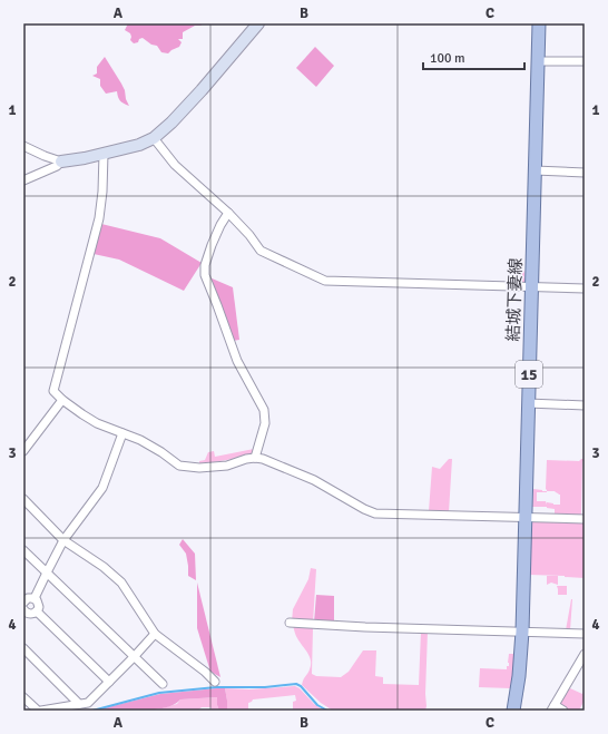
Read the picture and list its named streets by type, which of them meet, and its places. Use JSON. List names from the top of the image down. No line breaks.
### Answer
{"streets":{"main road":["結城下妻線","15"]},"scale_bar":"100 m","grid":{"columns":["A","B","C"],"rows":["1","2","3","4"]}}
